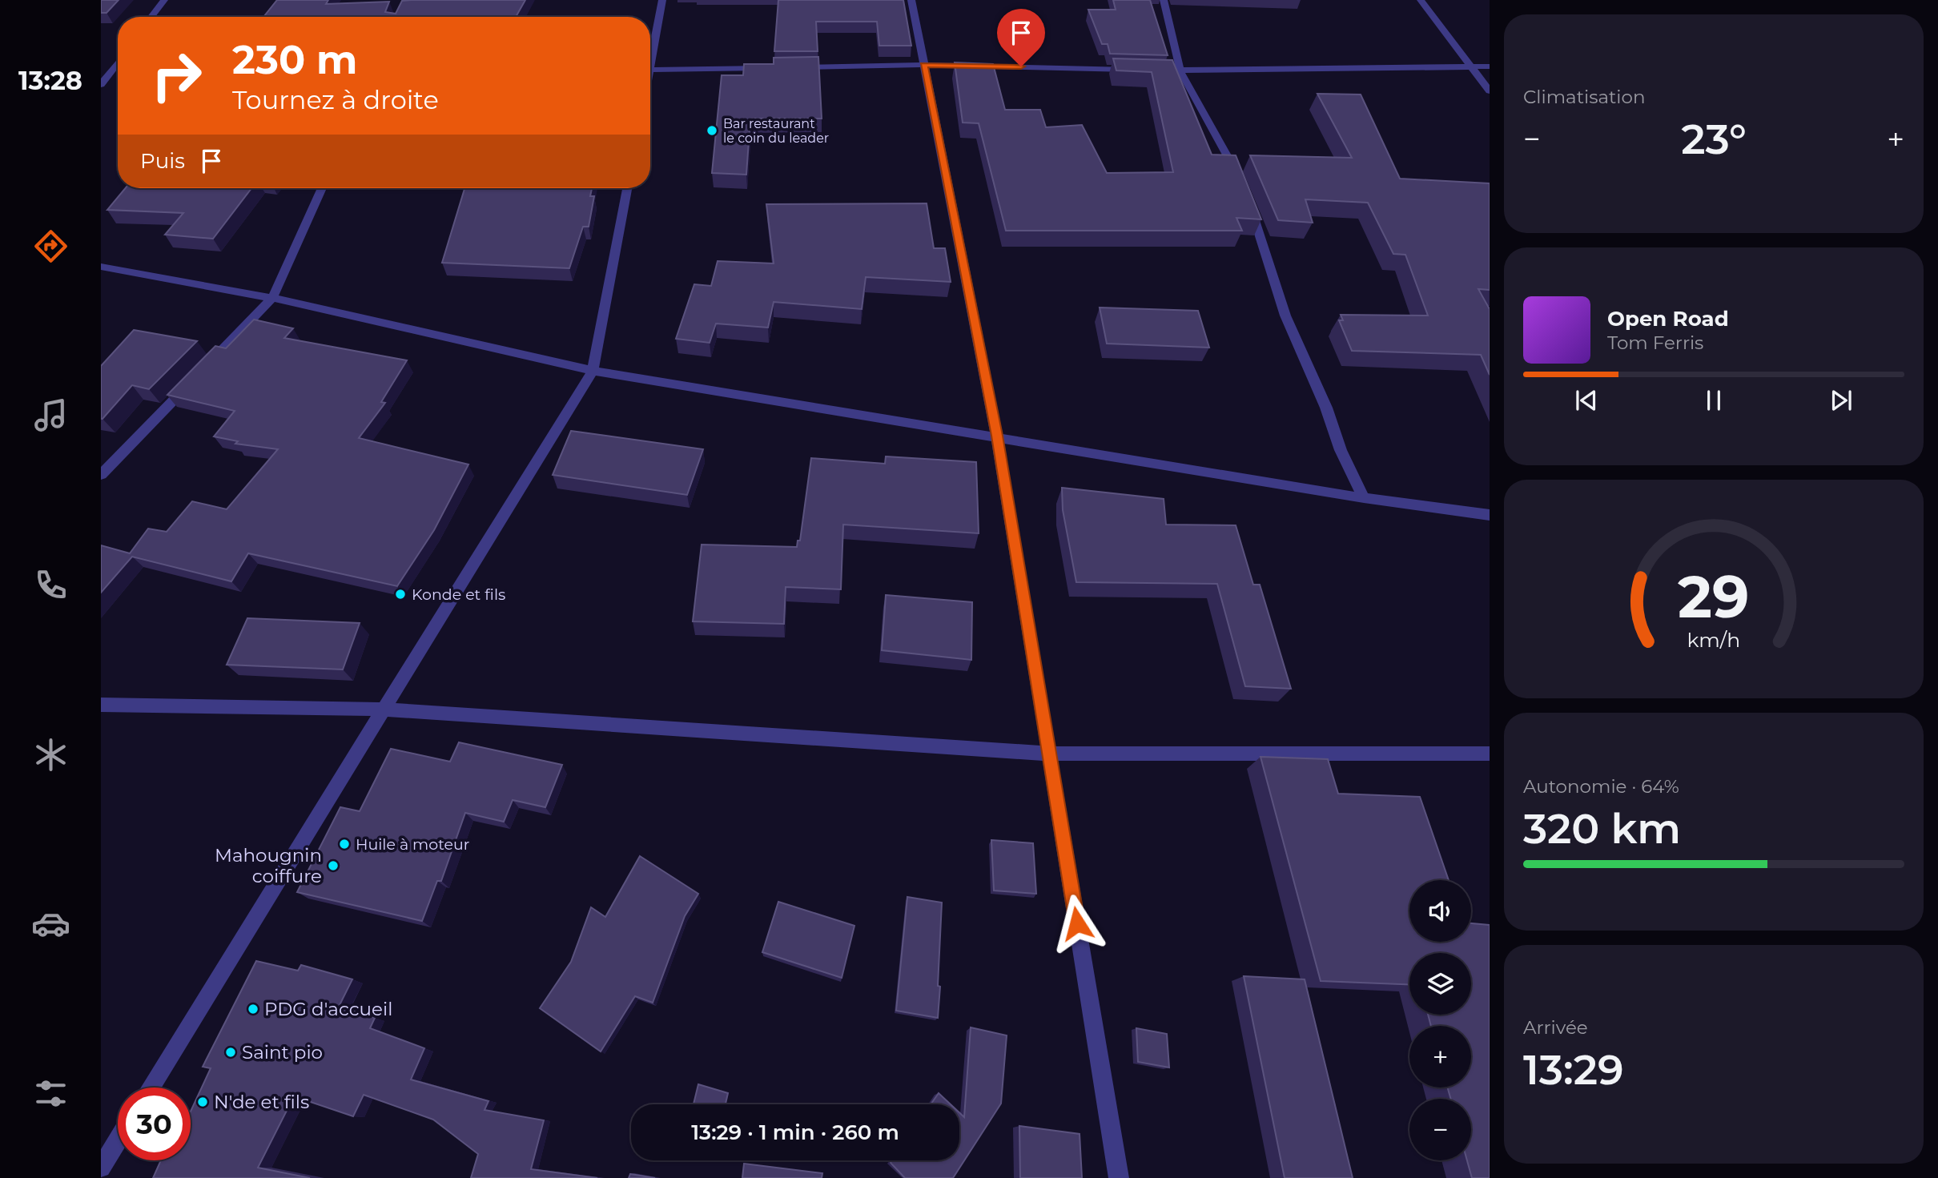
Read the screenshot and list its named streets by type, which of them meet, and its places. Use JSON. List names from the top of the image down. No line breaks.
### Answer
{"places":["Bar restaurant le coin du leader","Konde et fils","Huile à moteur","Mahougnin coiffure","PDG d'accueil","Saint pio","N'de et fils"],"page":{"tabs":"13:28","tile":["Climatisation",["Autonomie · 64%","320 km"],["Arrivée","13:29"]],"turn":["230 m","Tournez à droite"],"heat":["−","23°","+"],"then":"Puis","song":["Open Road","Tom Ferris"],"map_buttons":["+","−"],"limit":"30","trip":"13:29 · 1 min · 260 m","gauge":["29","km/h"]}}
